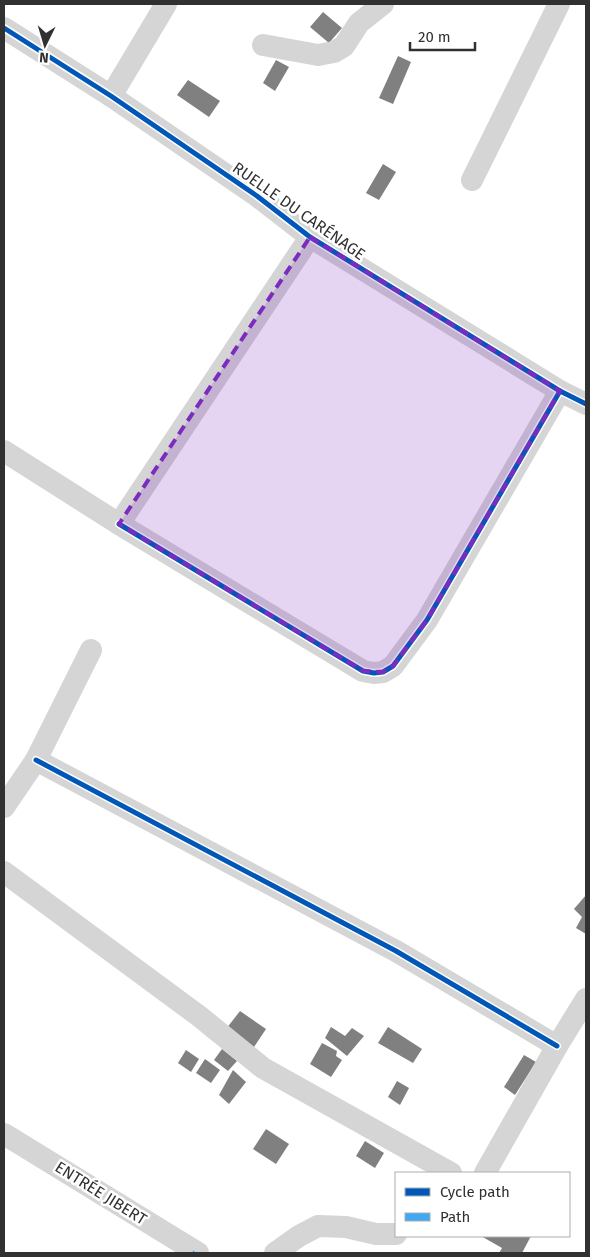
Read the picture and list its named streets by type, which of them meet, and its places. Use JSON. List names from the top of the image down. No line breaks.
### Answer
{"streets":{"street":["RUELLE DU CARÉNAGE","ENTRÉE JIBERT"]},"legend":["Cycle path","Path"],"scale_bar":"20 m","north":"bottom"}
